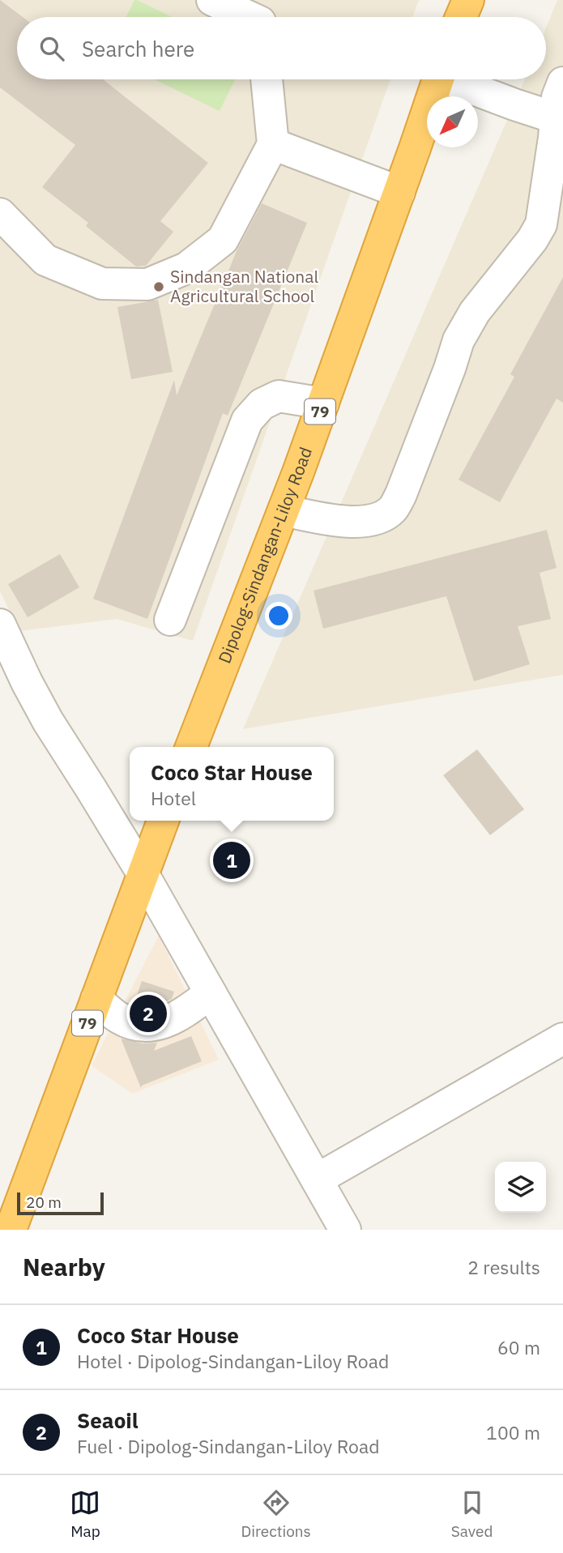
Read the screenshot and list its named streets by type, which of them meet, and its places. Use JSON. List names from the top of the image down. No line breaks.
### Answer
{"streets":{"highway":["79","Dipolog-Sindangan-Liloy Road"]},"places":["Sindangan National Agricultural School"],"scale_bar":"20 m","north":"bottom left","page":{"search":"Search here","popup":["Coco Star House","Hotel"],"pins":["1","2"],"scale":"20 m","heading":["Nearby","2 results"],"list":[{"mark":"1","name":"Coco Star House","note":"Hotel · Dipolog-Sindangan-Liloy Road","value":"60 m"},{"mark":"2","name":"Seaoil","note":"Fuel · Dipolog-Sindangan-Liloy Road","value":"100 m"}],"nav":["Map","Directions","Saved"]}}
